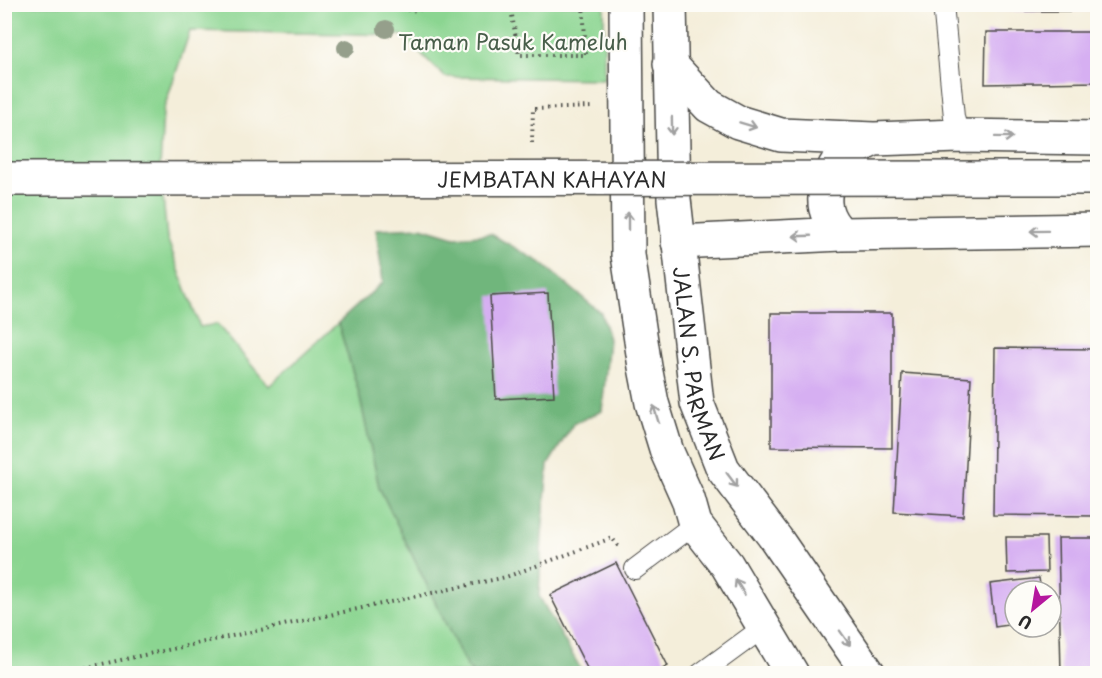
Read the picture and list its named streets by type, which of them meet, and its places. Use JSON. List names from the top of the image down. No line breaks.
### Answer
{"streets":{"main road":["JEMBATAN KAHAYAN","JALAN S. PARMAN"]},"parks":["Taman Pasuk Kameluh"],"north":"bottom left"}
